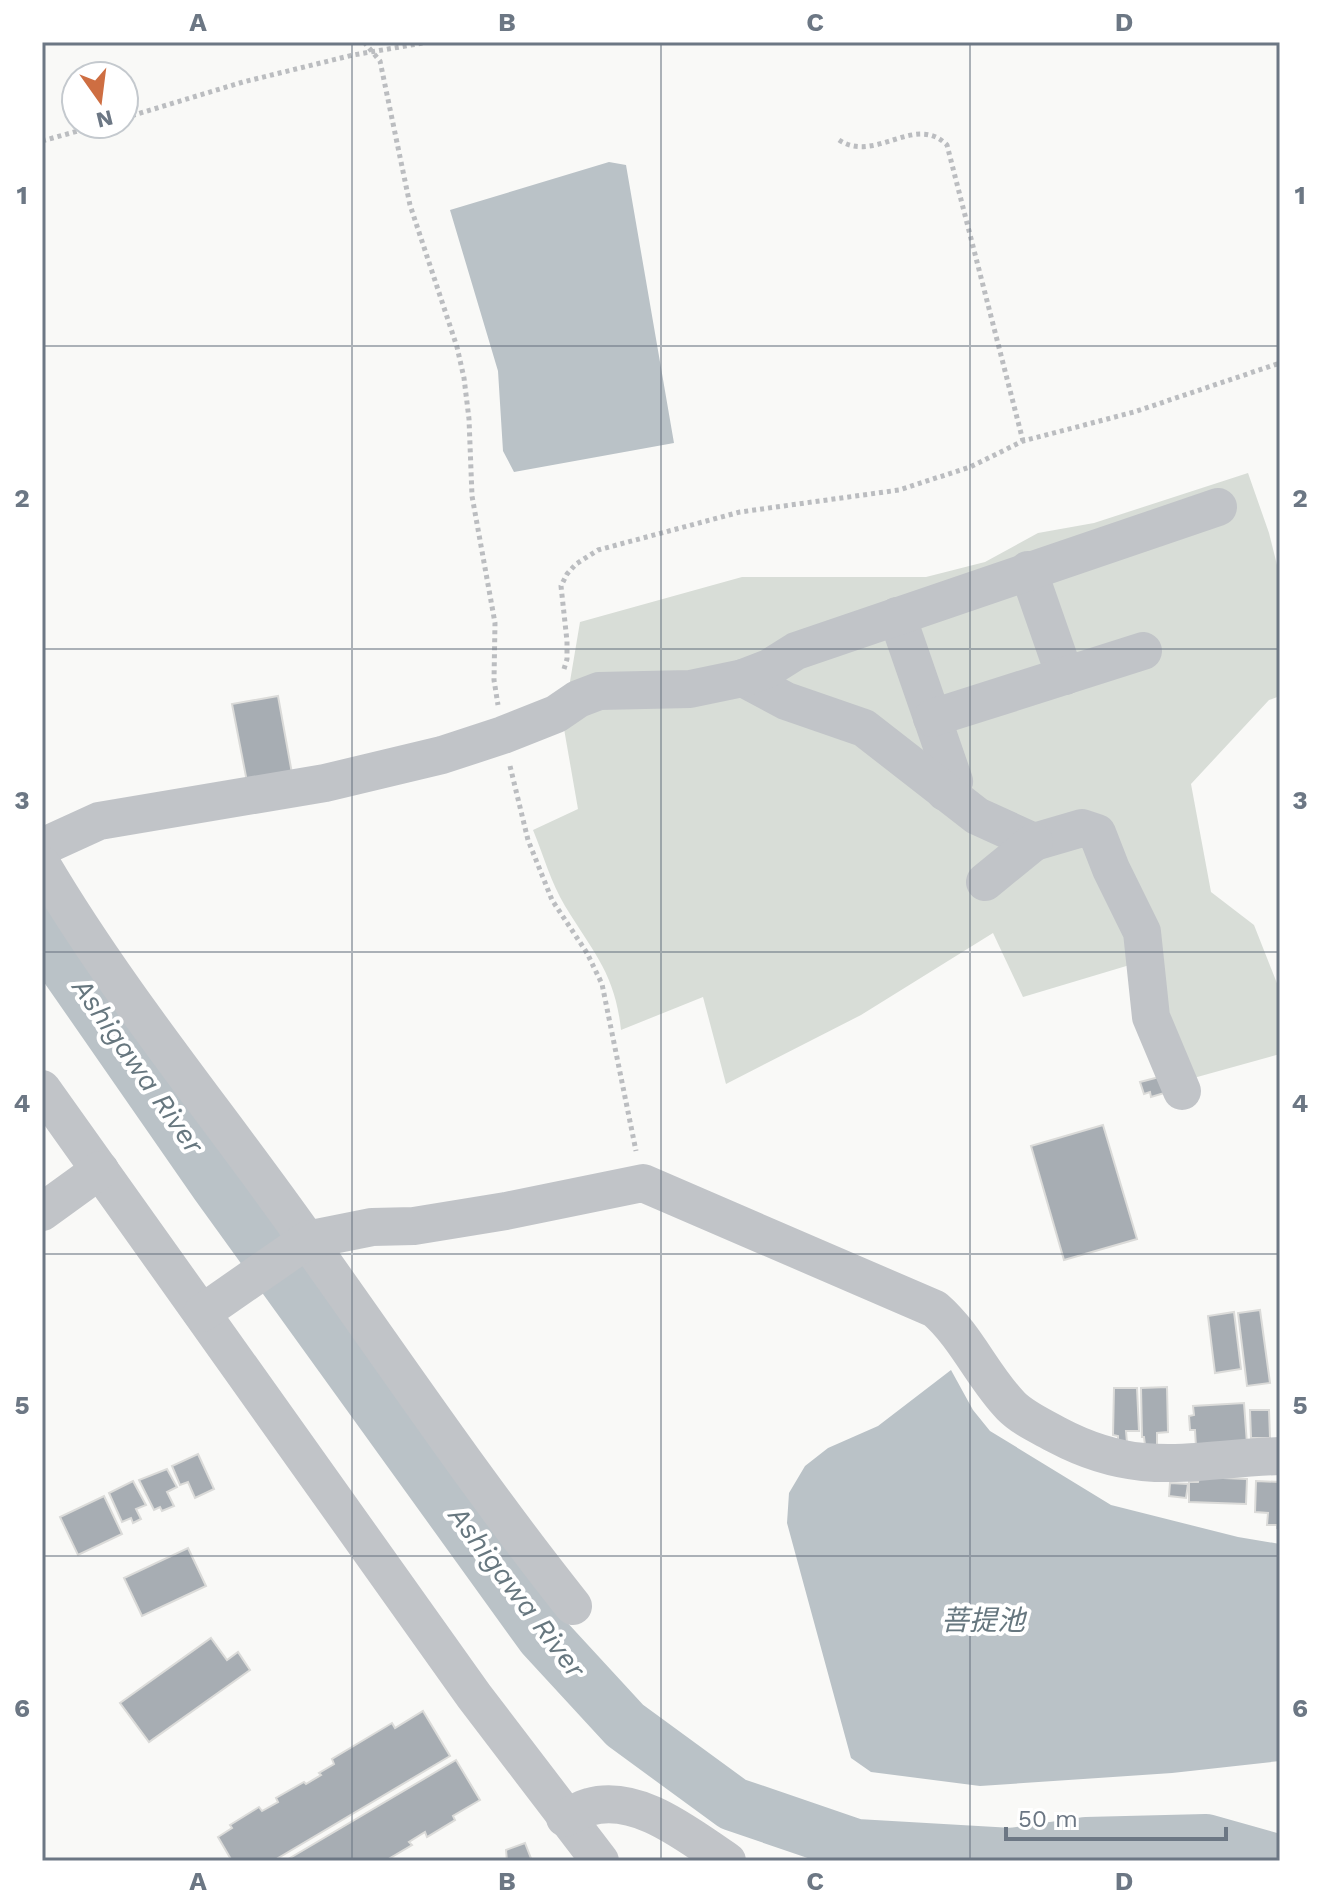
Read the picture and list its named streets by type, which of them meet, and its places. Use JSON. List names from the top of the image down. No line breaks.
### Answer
{"water":["Ashigawa River","菩提池"],"scale_bar":"50 m","north":"bottom","grid":{"columns":["A","B","C","D"],"rows":["1","2","3","4","5","6"]}}
